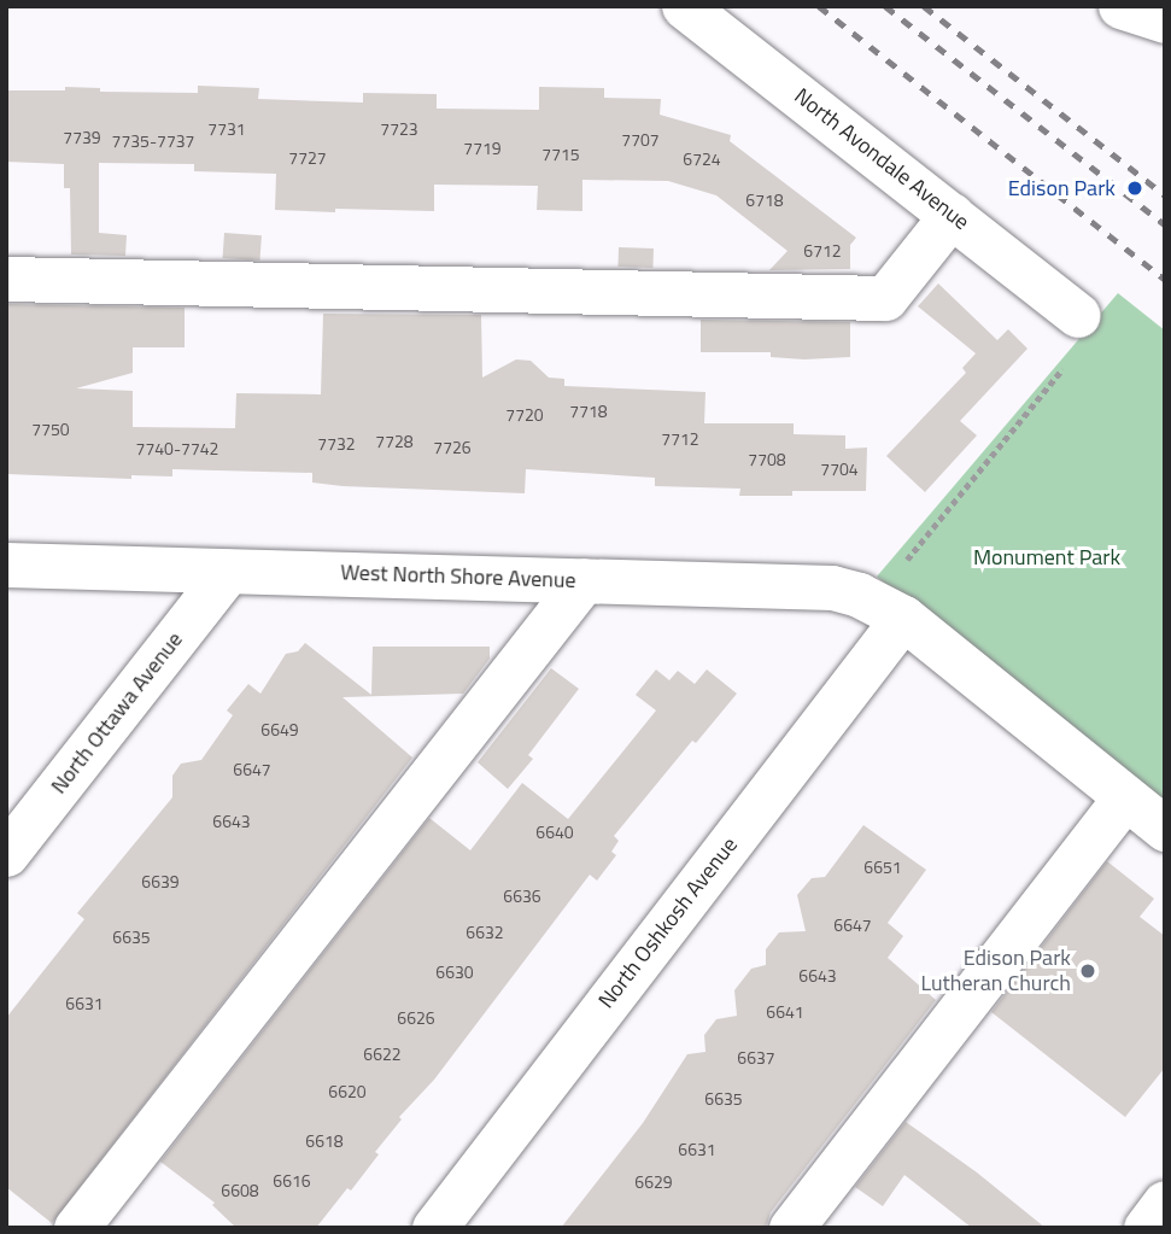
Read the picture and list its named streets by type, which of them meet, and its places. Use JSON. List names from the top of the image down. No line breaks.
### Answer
{"streets":{"street":["North Avondale Avenue","West North Shore Avenue","North Ottawa Avenue","North Oshkosh Avenue"]},"crossings":[["West North Shore Avenue","North Ottawa Avenue"],["West North Shore Avenue","North Oshkosh Avenue"]],"parks":["Monument Park"],"places":["Edison Park","Edison Park Lutheran Church"],"house_numbers":["7731","7723","7739","7707","7735-7737","7719","7715","7727","6724","6718","6712","7718","7720","7750","7712","7728","7732","7726","7740-7742","7708","7704","6649","6647","6643","6640","6651","6639","6636","6647","6632","6635","6630","6643","6631","6641","6626","6622","6637","6620","6635","6618","6631","6616","6629","6608"]}
